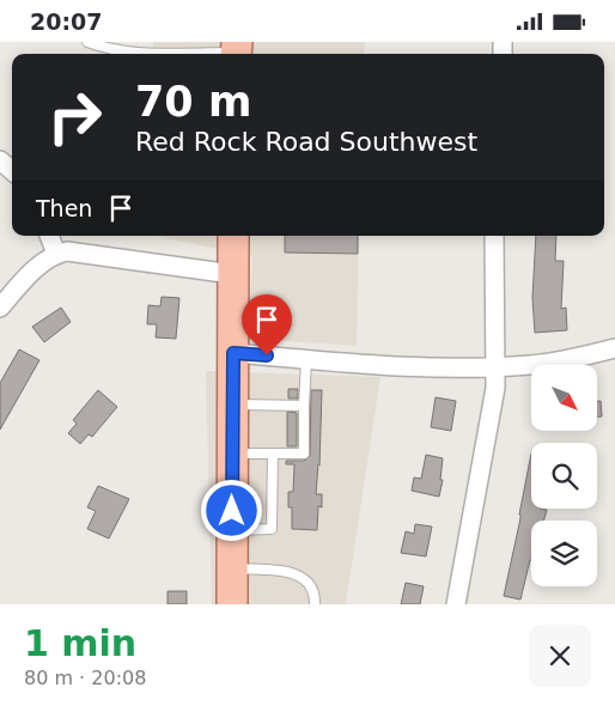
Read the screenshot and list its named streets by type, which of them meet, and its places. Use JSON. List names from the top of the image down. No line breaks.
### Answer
{"north":"bottom right","page":{"status":"20:07","turn":["70 m","Red Rock Road Southwest"],"then":"Then","heading":["1 min","80 m · 20:08"]}}
